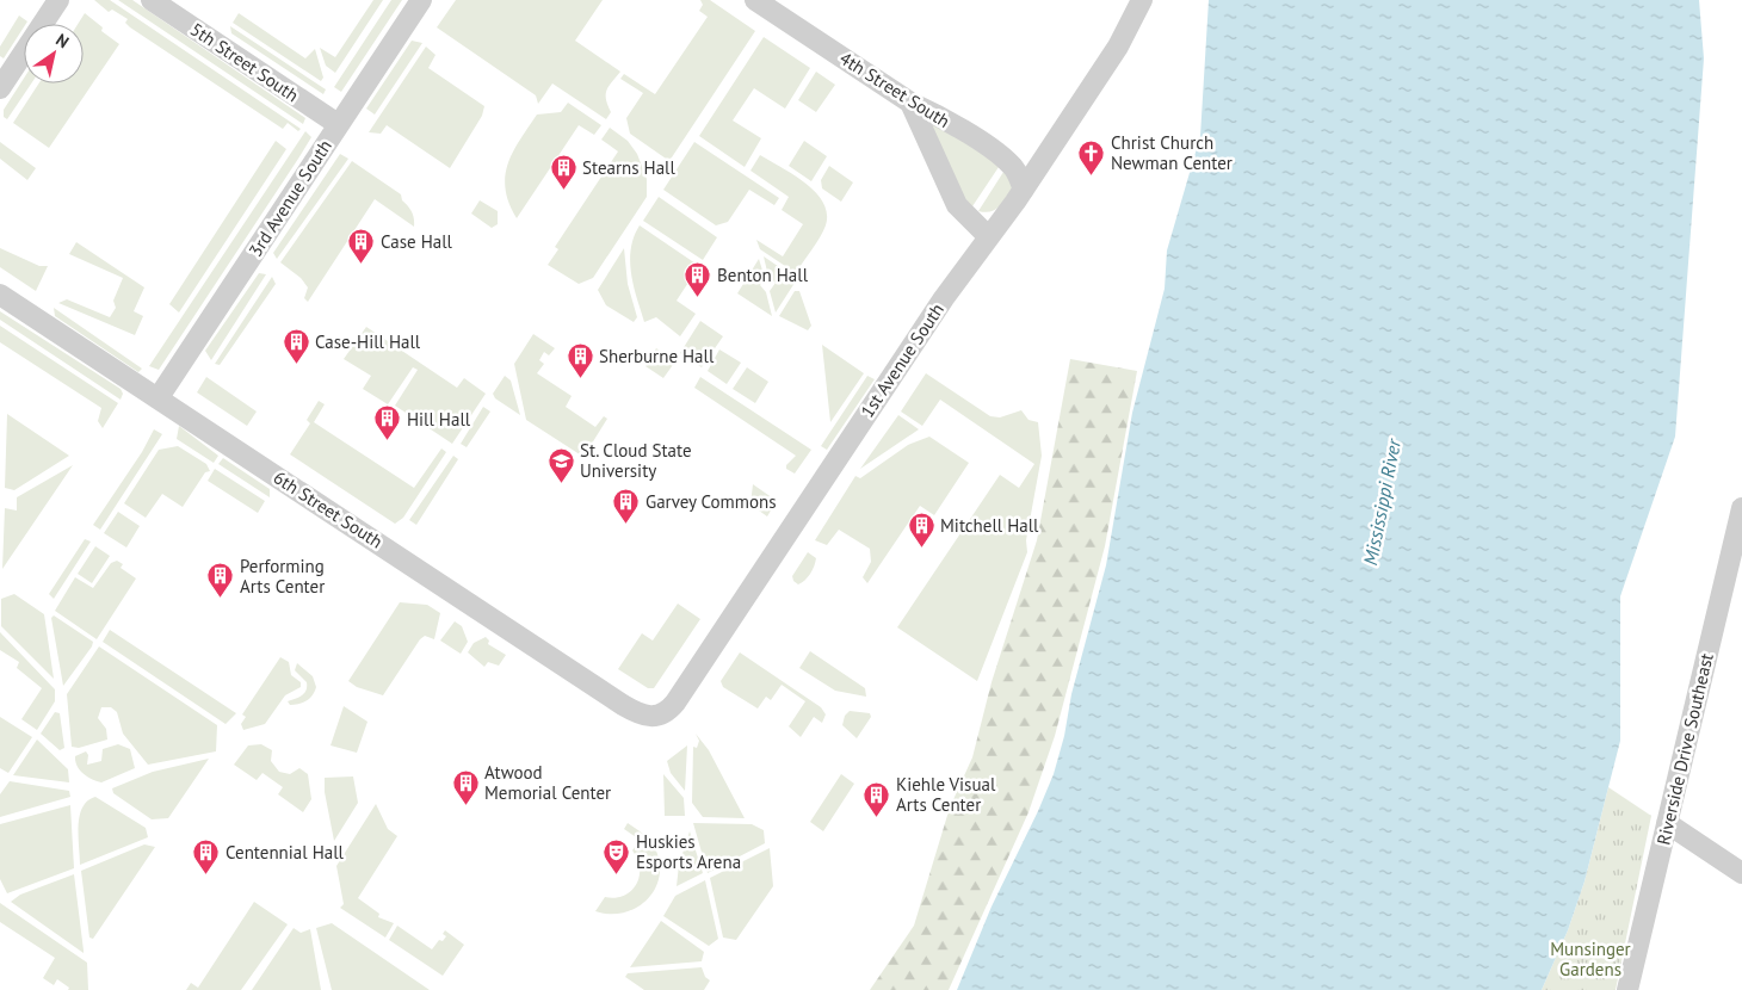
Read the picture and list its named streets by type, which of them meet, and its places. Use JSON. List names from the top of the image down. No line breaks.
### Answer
{"streets":{"street":["5th Street South","4th Street South","3rd Avenue South","1st Avenue South","6th Street South","Riverside Drive Southeast"]},"crossings":[["5th Street South","3rd Avenue South"],["4th Street South","1st Avenue South"],["3rd Avenue South","6th Street South"],["1st Avenue South","6th Street South"]],"water":["Mississippi River"],"parks":["Munsinger Gardens"],"places":{"church":["Christ Church Newman Center"],"building":["Stearns Hall","Case Hall","Benton Hall","Case-Hill Hall","Sherburne Hall","Hill Hall","Garvey Commons","Mitchell Hall","Performing Arts Center","Atwood Memorial Center","Kiehle Visual Arts Center","Centennial Hall"],"school or university":["St. Cloud State University"],"theatre":["Huskies Esports Arena"]},"north":"top right"}
